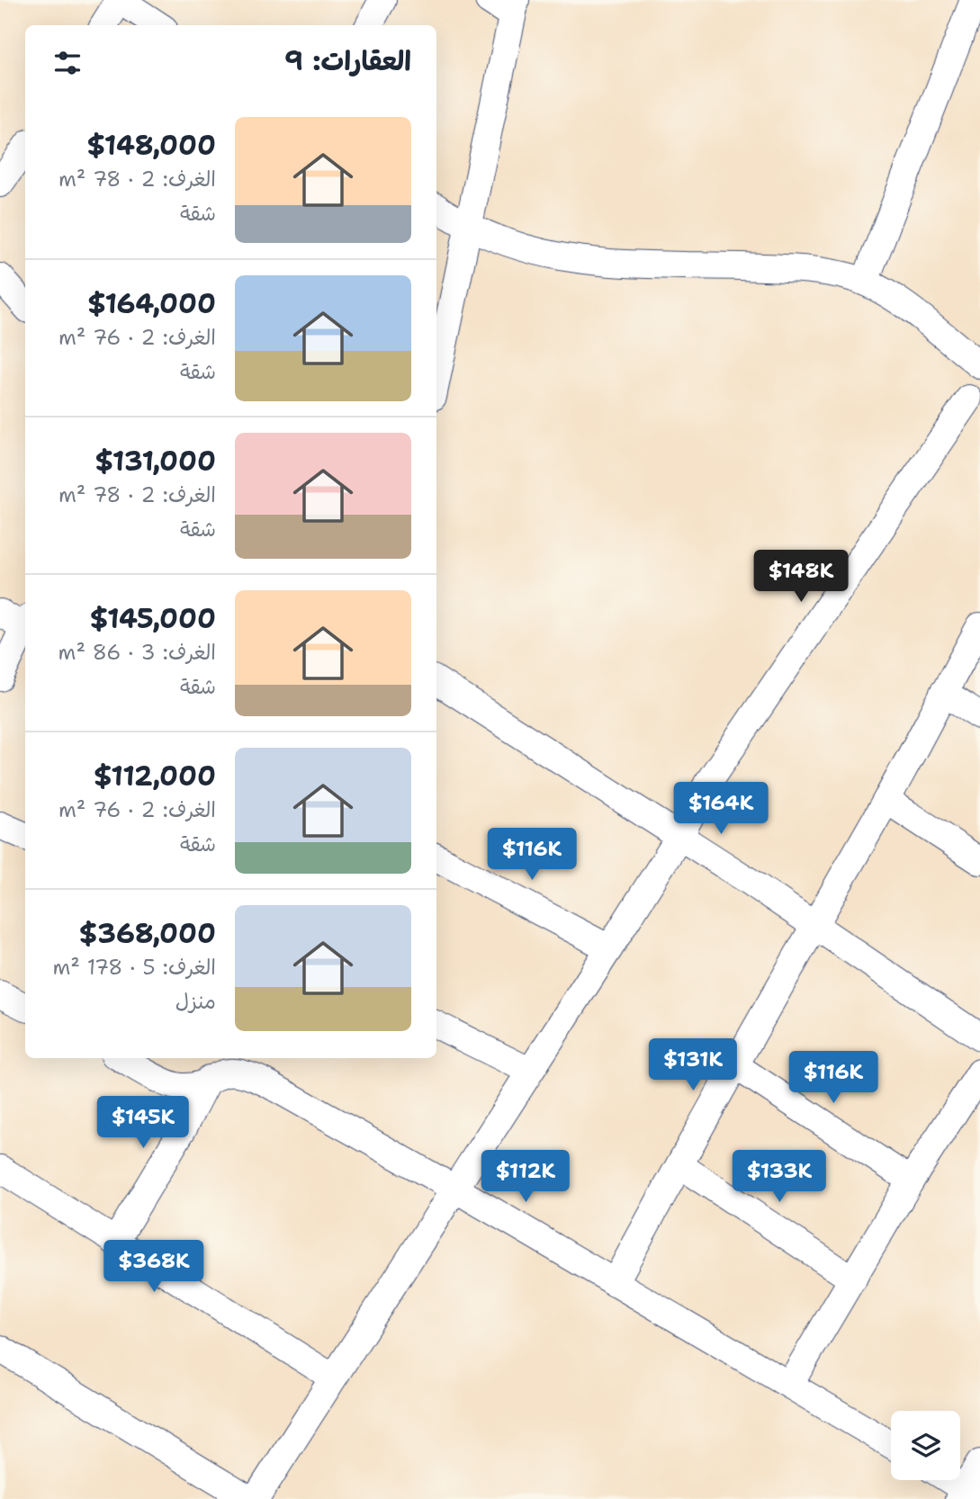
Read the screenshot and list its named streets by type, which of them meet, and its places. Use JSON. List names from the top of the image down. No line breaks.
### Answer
{"page":{"heading":"العقارات: 9","list":[{"name":"$148,000","note":"الغرف: 2 · 78 m² · شقة"},{"name":"$164,000","note":"الغرف: 2 · 76 m² · شقة"},{"name":"$131,000","note":"الغرف: 2 · 78 m² · شقة"},{"name":"$145,000","note":"الغرف: 3 · 86 m² · شقة"},{"name":"$112,000","note":"الغرف: 2 · 76 m² · شقة"},{"name":"$368,000","note":"الغرف: 5 · 178 m² · منزل"}],"price":["$148K","$164K","$116K","$131K","$116K","$145K","$112K","$133K","$368K"]}}
